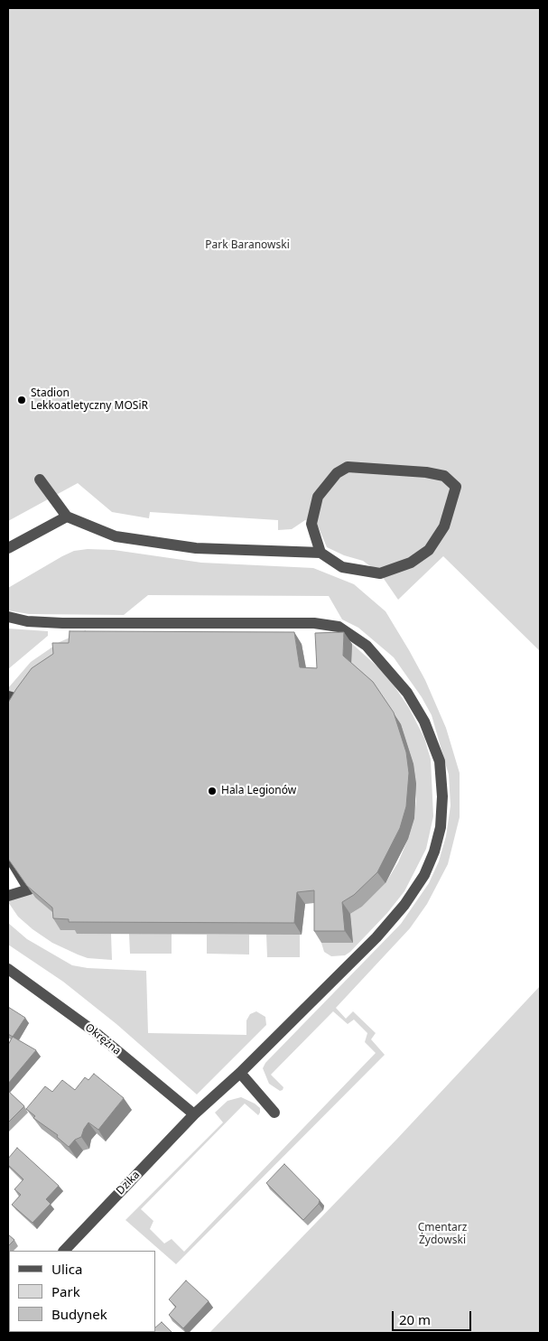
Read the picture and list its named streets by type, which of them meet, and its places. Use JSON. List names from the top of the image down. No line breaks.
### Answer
{"streets":{"street":["Okrężna","Dzika"]},"crossings":[["Okrężna","Dzika"]],"parks":["Park Baranowski","Cmentarz Żydowski"],"places":["Stadion Lekkoatletyczny MOSiR","Hala Legionów"],"legend":["Ulica","Park","Budynek"],"scale_bar":"20 m"}
